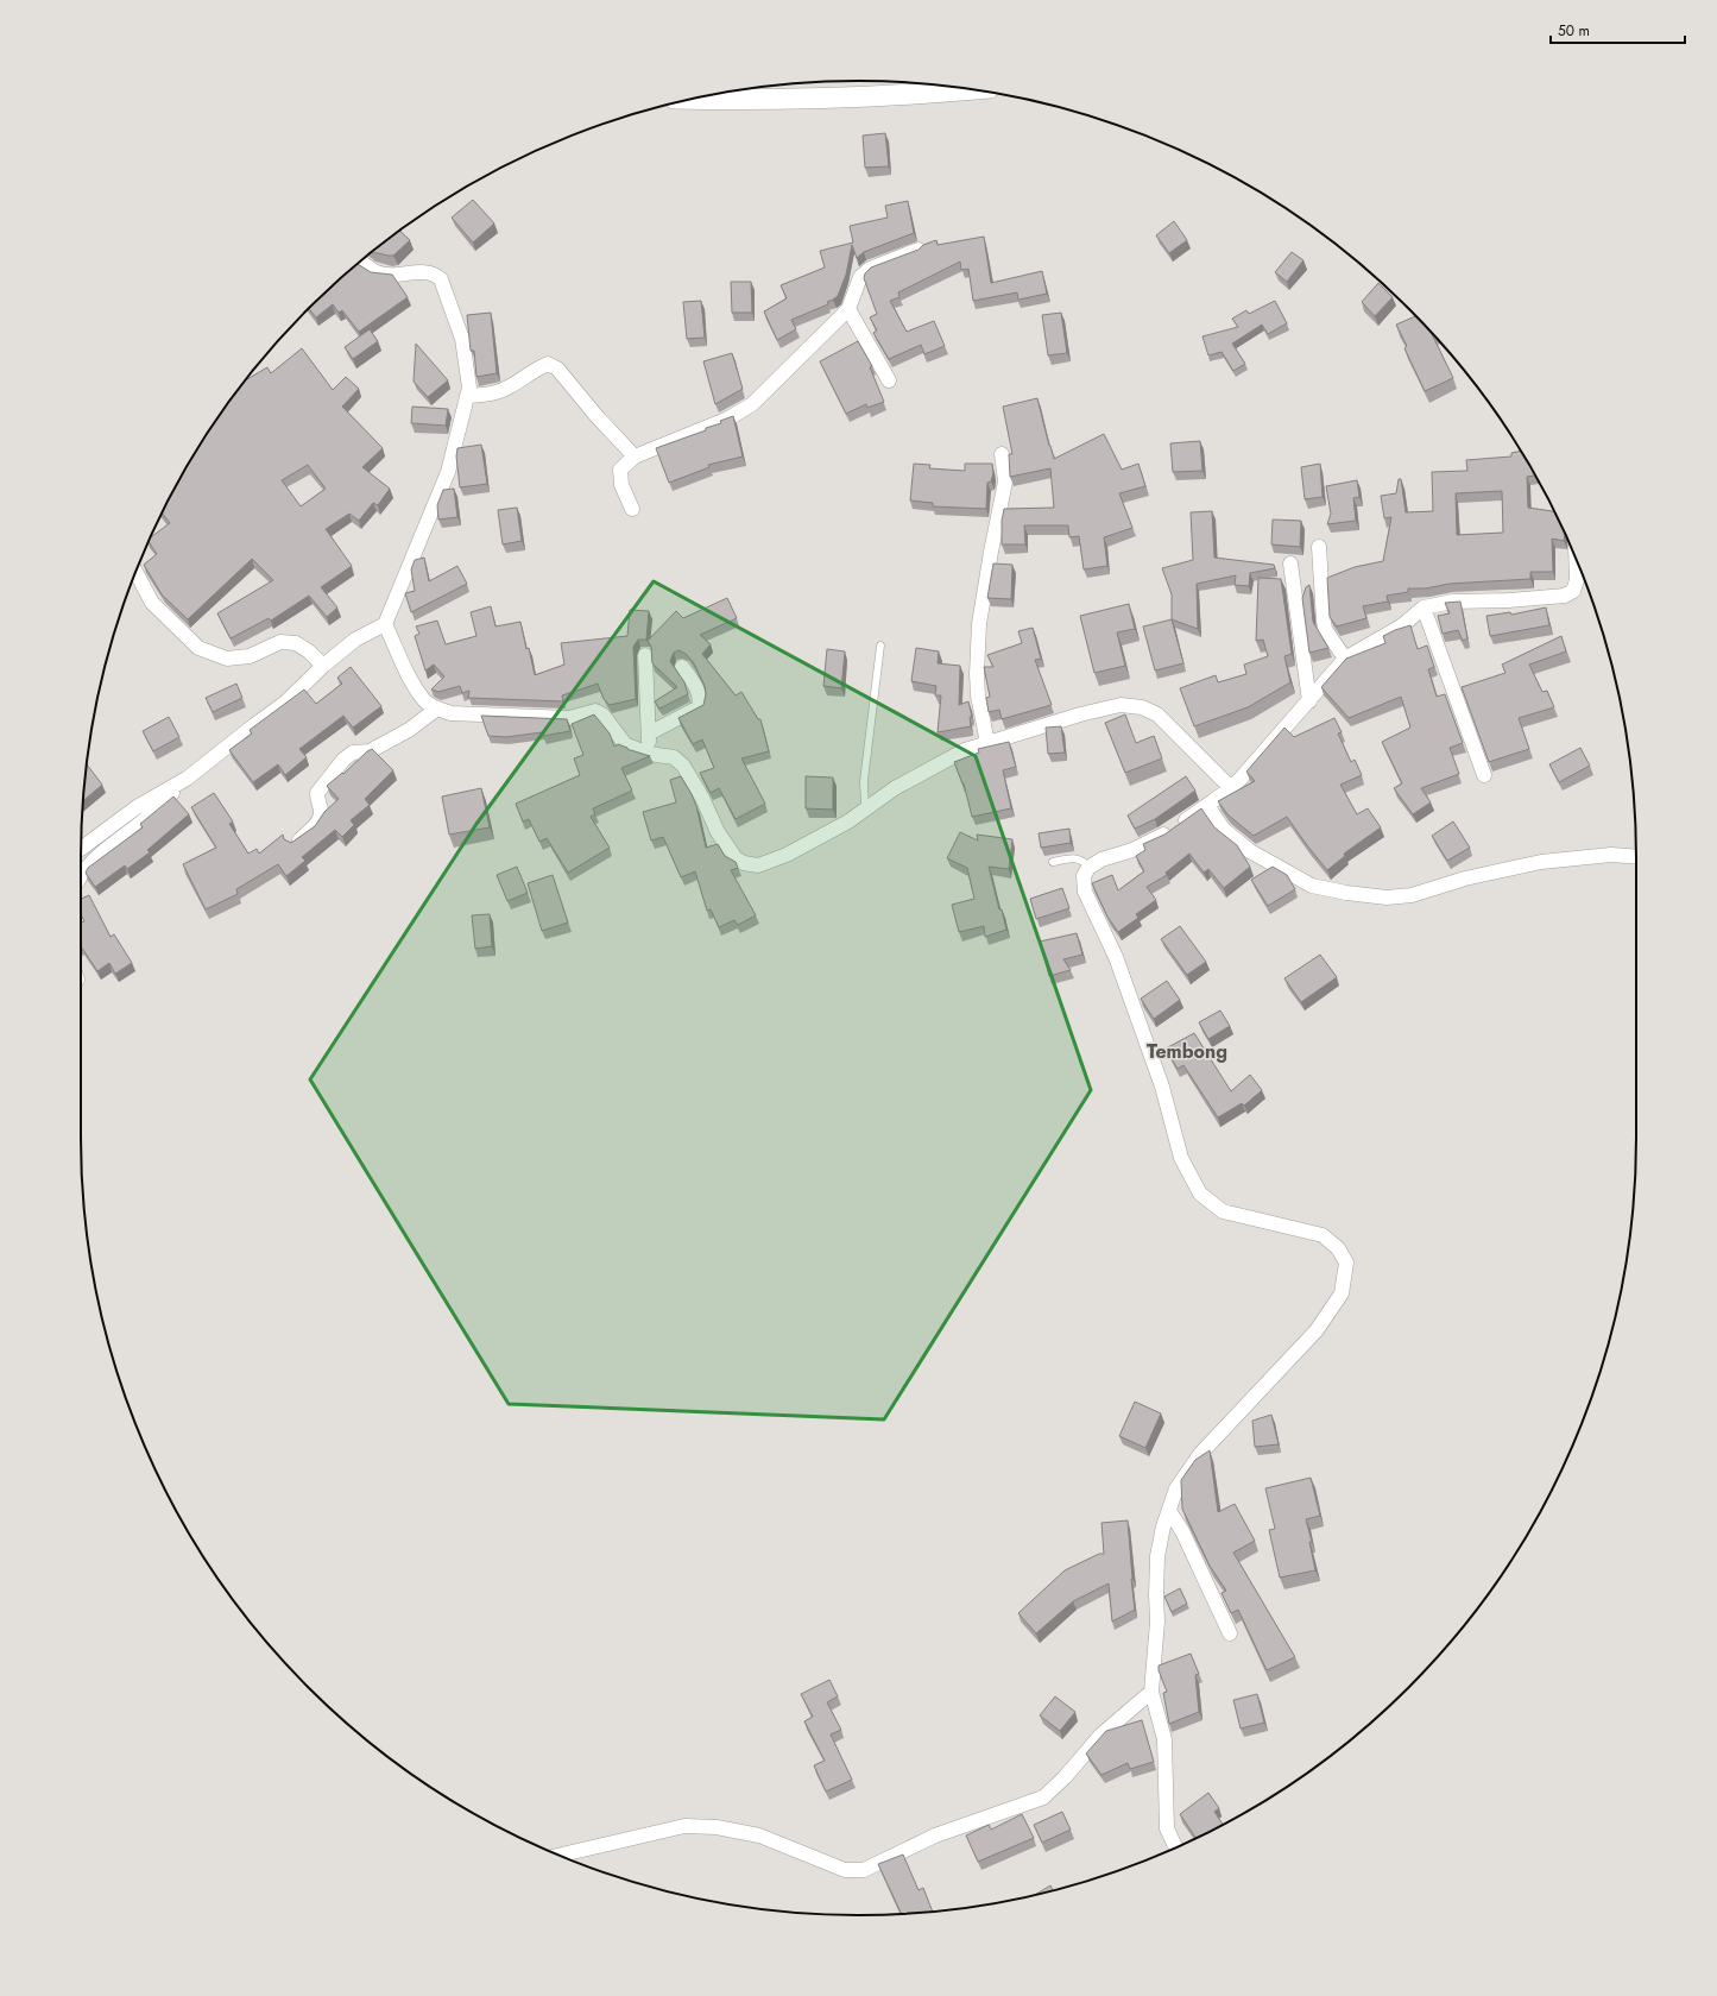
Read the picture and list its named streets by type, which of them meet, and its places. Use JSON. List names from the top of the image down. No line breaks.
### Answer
{"districts":["Tembong"],"scale_bar":"50 m"}
